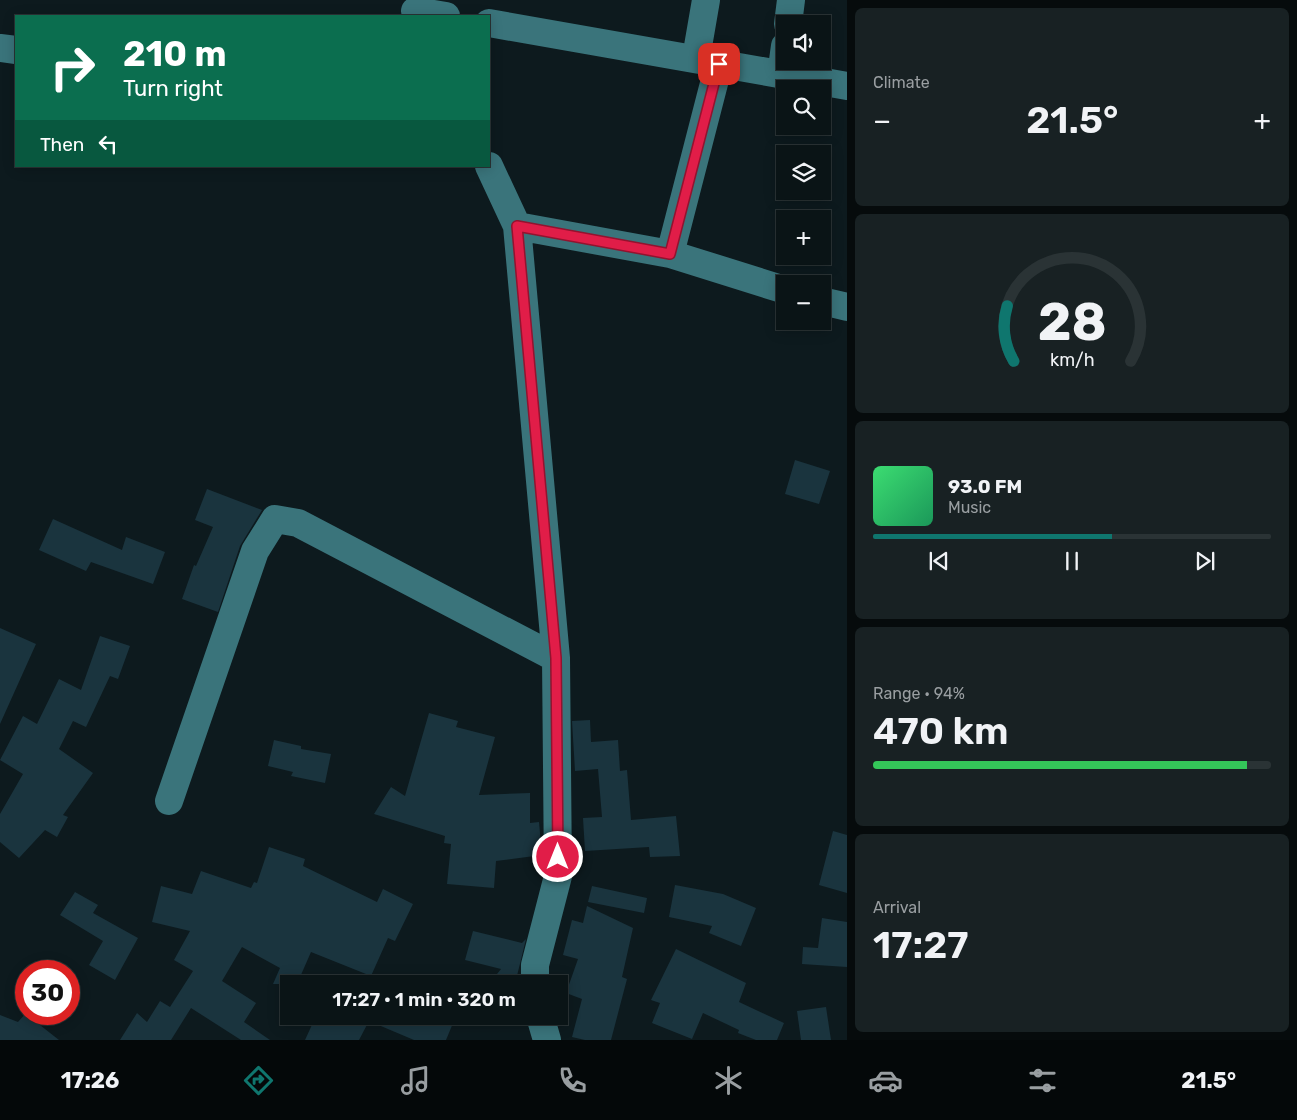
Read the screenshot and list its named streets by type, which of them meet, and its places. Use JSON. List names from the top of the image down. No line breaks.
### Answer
{"page":{"tile":["Climate",["Range · 94%","470 km"],["Arrival","17:27"]],"map_buttons":["+","−"],"turn":["210 m","Turn right"],"heat":["−","21.5°","+"],"then":"Then","song":["93.0 FM","Music"],"limit":"30","trip":"17:27 · 1 min · 320 m","tabs":["17:26","21.5°"],"gauge":["28","km/h"]}}
